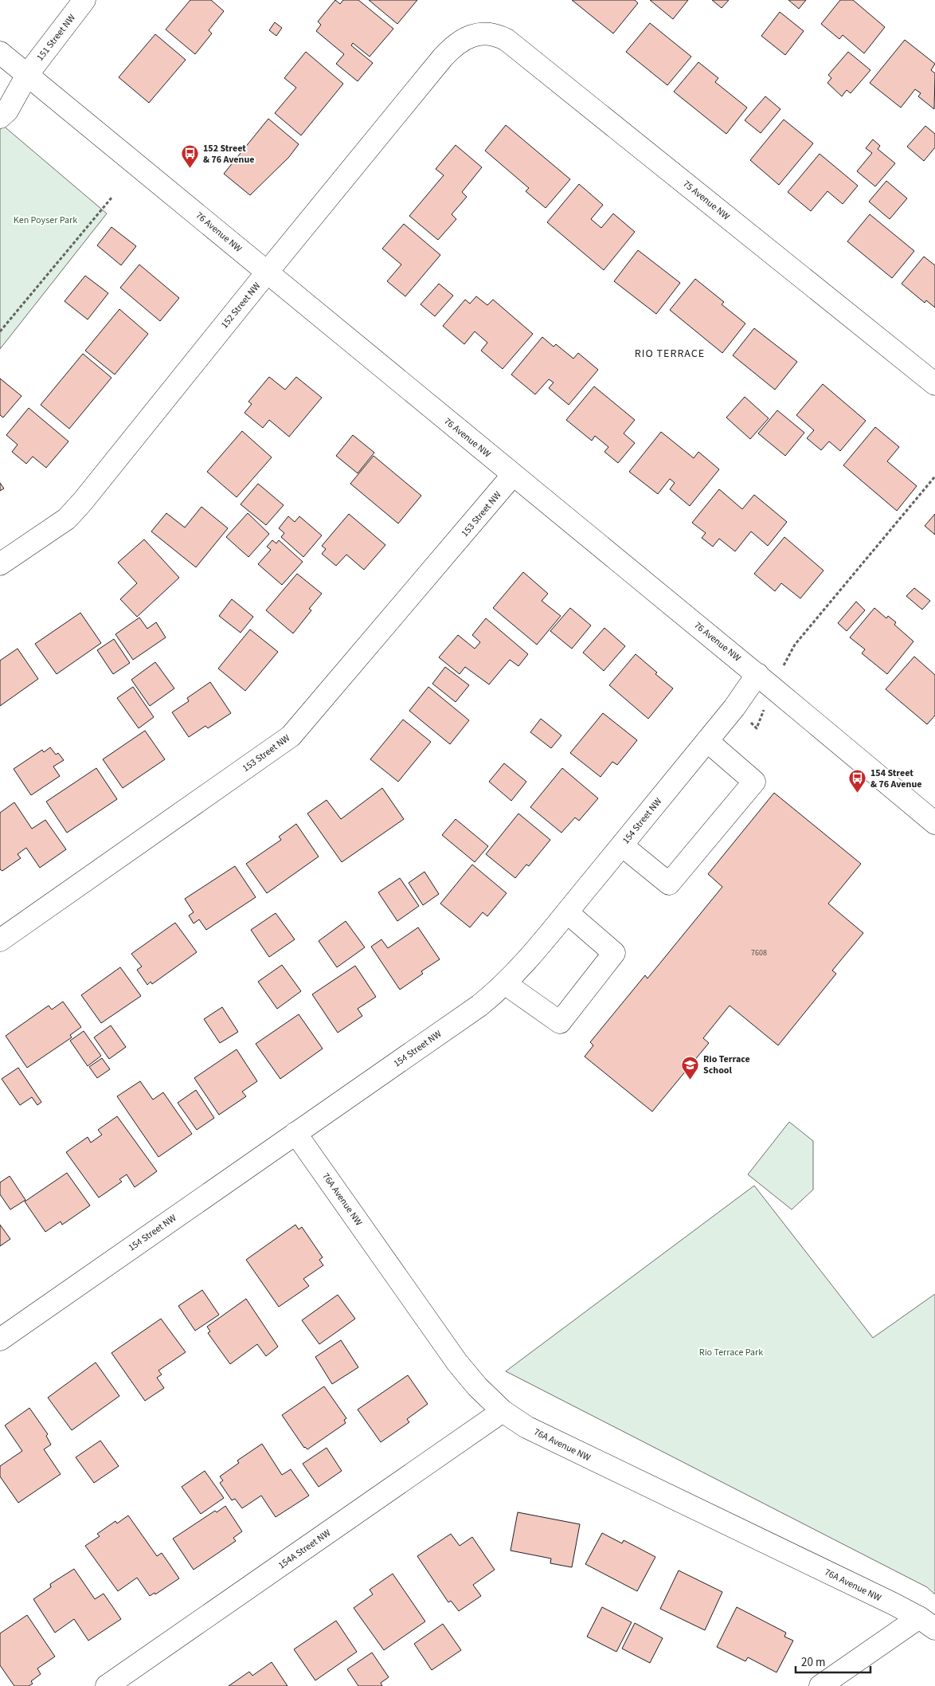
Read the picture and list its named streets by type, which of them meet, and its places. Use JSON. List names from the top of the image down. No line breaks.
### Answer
{"streets":{"street":["151 Street NW","75 Avenue NW","76 Avenue NW","152 Street NW","153 Street NW","154 Street NW","76A Avenue NW","154A Street NW"]},"crossings":[["151 Street NW","76 Avenue NW"],["75 Avenue NW","152 Street NW"],["76 Avenue NW","152 Street NW"],["76 Avenue NW","153 Street NW"],["76 Avenue NW","154 Street NW"],["154 Street NW","76A Avenue NW"],["76A Avenue NW","154A Street NW"]],"districts":["RIO TERRACE"],"parks":["Ken Poyser Park","Rio Terrace Park"],"places":{"bus stop":["152 Street & 76 Avenue","154 Street & 76 Avenue"],"school or university":["Rio Terrace School"]},"house_numbers":["7608"],"scale_bar":"20 m"}
